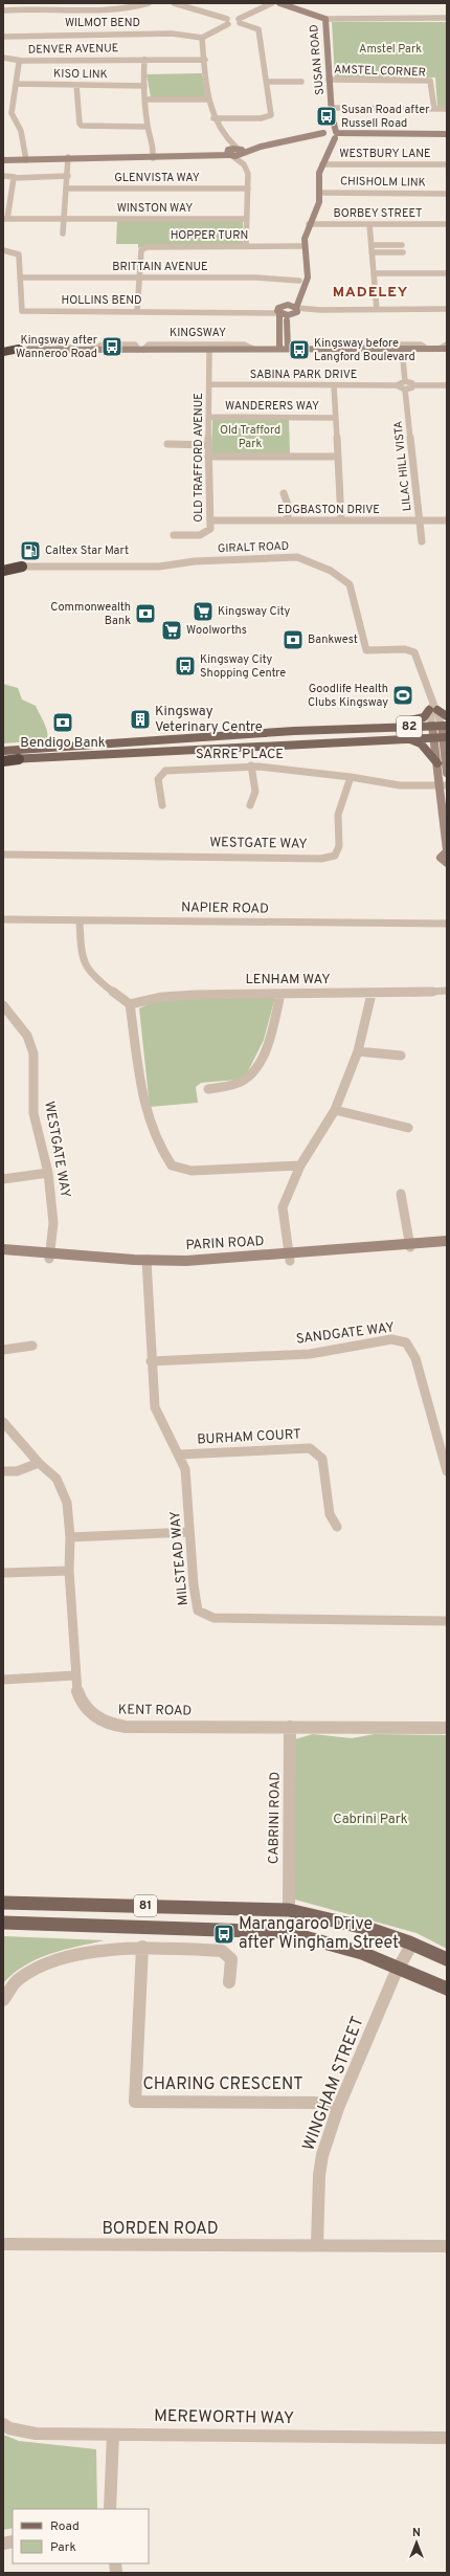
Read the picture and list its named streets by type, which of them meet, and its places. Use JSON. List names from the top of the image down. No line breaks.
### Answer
{"streets":{"main road":["82","81"],"street":["WILMOT BEND","DENVER AVENUE","SUSAN ROAD","AMSTEL CORNER","KISO LINK","WESTBURY LANE","GLENVISTA WAY","CHISHOLM LINK","WINSTON WAY","BORBEY STREET","HOPPER TURN","BRITTAIN AVENUE","HOLLINS BEND","KINGSWAY","SABINA PARK DRIVE","WANDERERS WAY","OLD TRAFFORD AVENUE","LILAC HILL VISTA","EDGBASTON DRIVE","GIRALT ROAD","SARRE PLACE","WESTGATE WAY","NAPIER ROAD","LENHAM WAY","PARIN ROAD","SANDGATE WAY","BURHAM COURT","MILSTEAD WAY","KENT ROAD","CABRINI ROAD","WINGHAM STREET","CHARING CRESCENT","BORDEN ROAD","MEREWORTH WAY"]},"crossings":[["DENVER AVENUE","KISO LINK"],["SUSAN ROAD","AMSTEL CORNER"],["HOPPER TURN","BRITTAIN AVENUE"],["BRITTAIN AVENUE","HOLLINS BEND"],["KINGSWAY","OLD TRAFFORD AVENUE"],["SABINA PARK DRIVE","OLD TRAFFORD AVENUE"],["WANDERERS WAY","OLD TRAFFORD AVENUE"],["OLD TRAFFORD AVENUE","EDGBASTON DRIVE"],["LILAC HILL VISTA","EDGBASTON DRIVE"],["GIRALT ROAD","82"],["SARRE PLACE","WESTGATE WAY"],["WESTGATE WAY","PARIN ROAD"],["PARIN ROAD","MILSTEAD WAY"],["SANDGATE WAY","MILSTEAD WAY"],["BURHAM COURT","MILSTEAD WAY"],["KENT ROAD","CABRINI ROAD"],["CABRINI ROAD","81"],["81","WINGHAM STREET"],["WINGHAM STREET","CHARING CRESCENT"],["WINGHAM STREET","BORDEN ROAD"]],"districts":["MADELEY"],"parks":["Amstel Park","Old Trafford Park","Cabrini Park"],"places":{"bus stop":["Susan Road after Russell Road","Kingsway after Wanneroo Road","Kingsway before Langford Boulevard","Kingsway City Shopping Centre","Marangaroo Drive after Wingham Street"],"fuel station":["Caltex Star Mart"],"supermarket":["Kingsway City","Woolworths"],"bank":["Commonwealth Bank","Bankwest","Bendigo Bank"],"sports":["Goodlife Health Clubs Kingsway"],"building":["Kingsway Veterinary Centre"]},"legend":["Road","Park"],"north":"top"}
